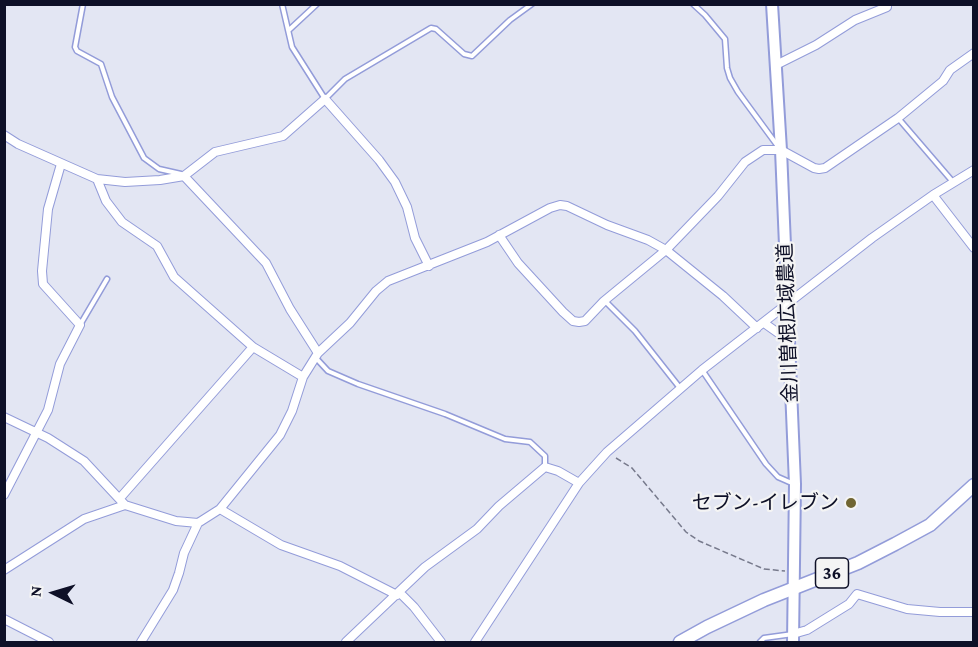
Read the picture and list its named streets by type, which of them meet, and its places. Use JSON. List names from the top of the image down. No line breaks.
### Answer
{"streets":{"main road":["36"],"street":["金川曽根広域農道"]},"crossings":[["金川曽根広域農道","36"]],"places":["セブン-イレブン"],"north":"left"}
